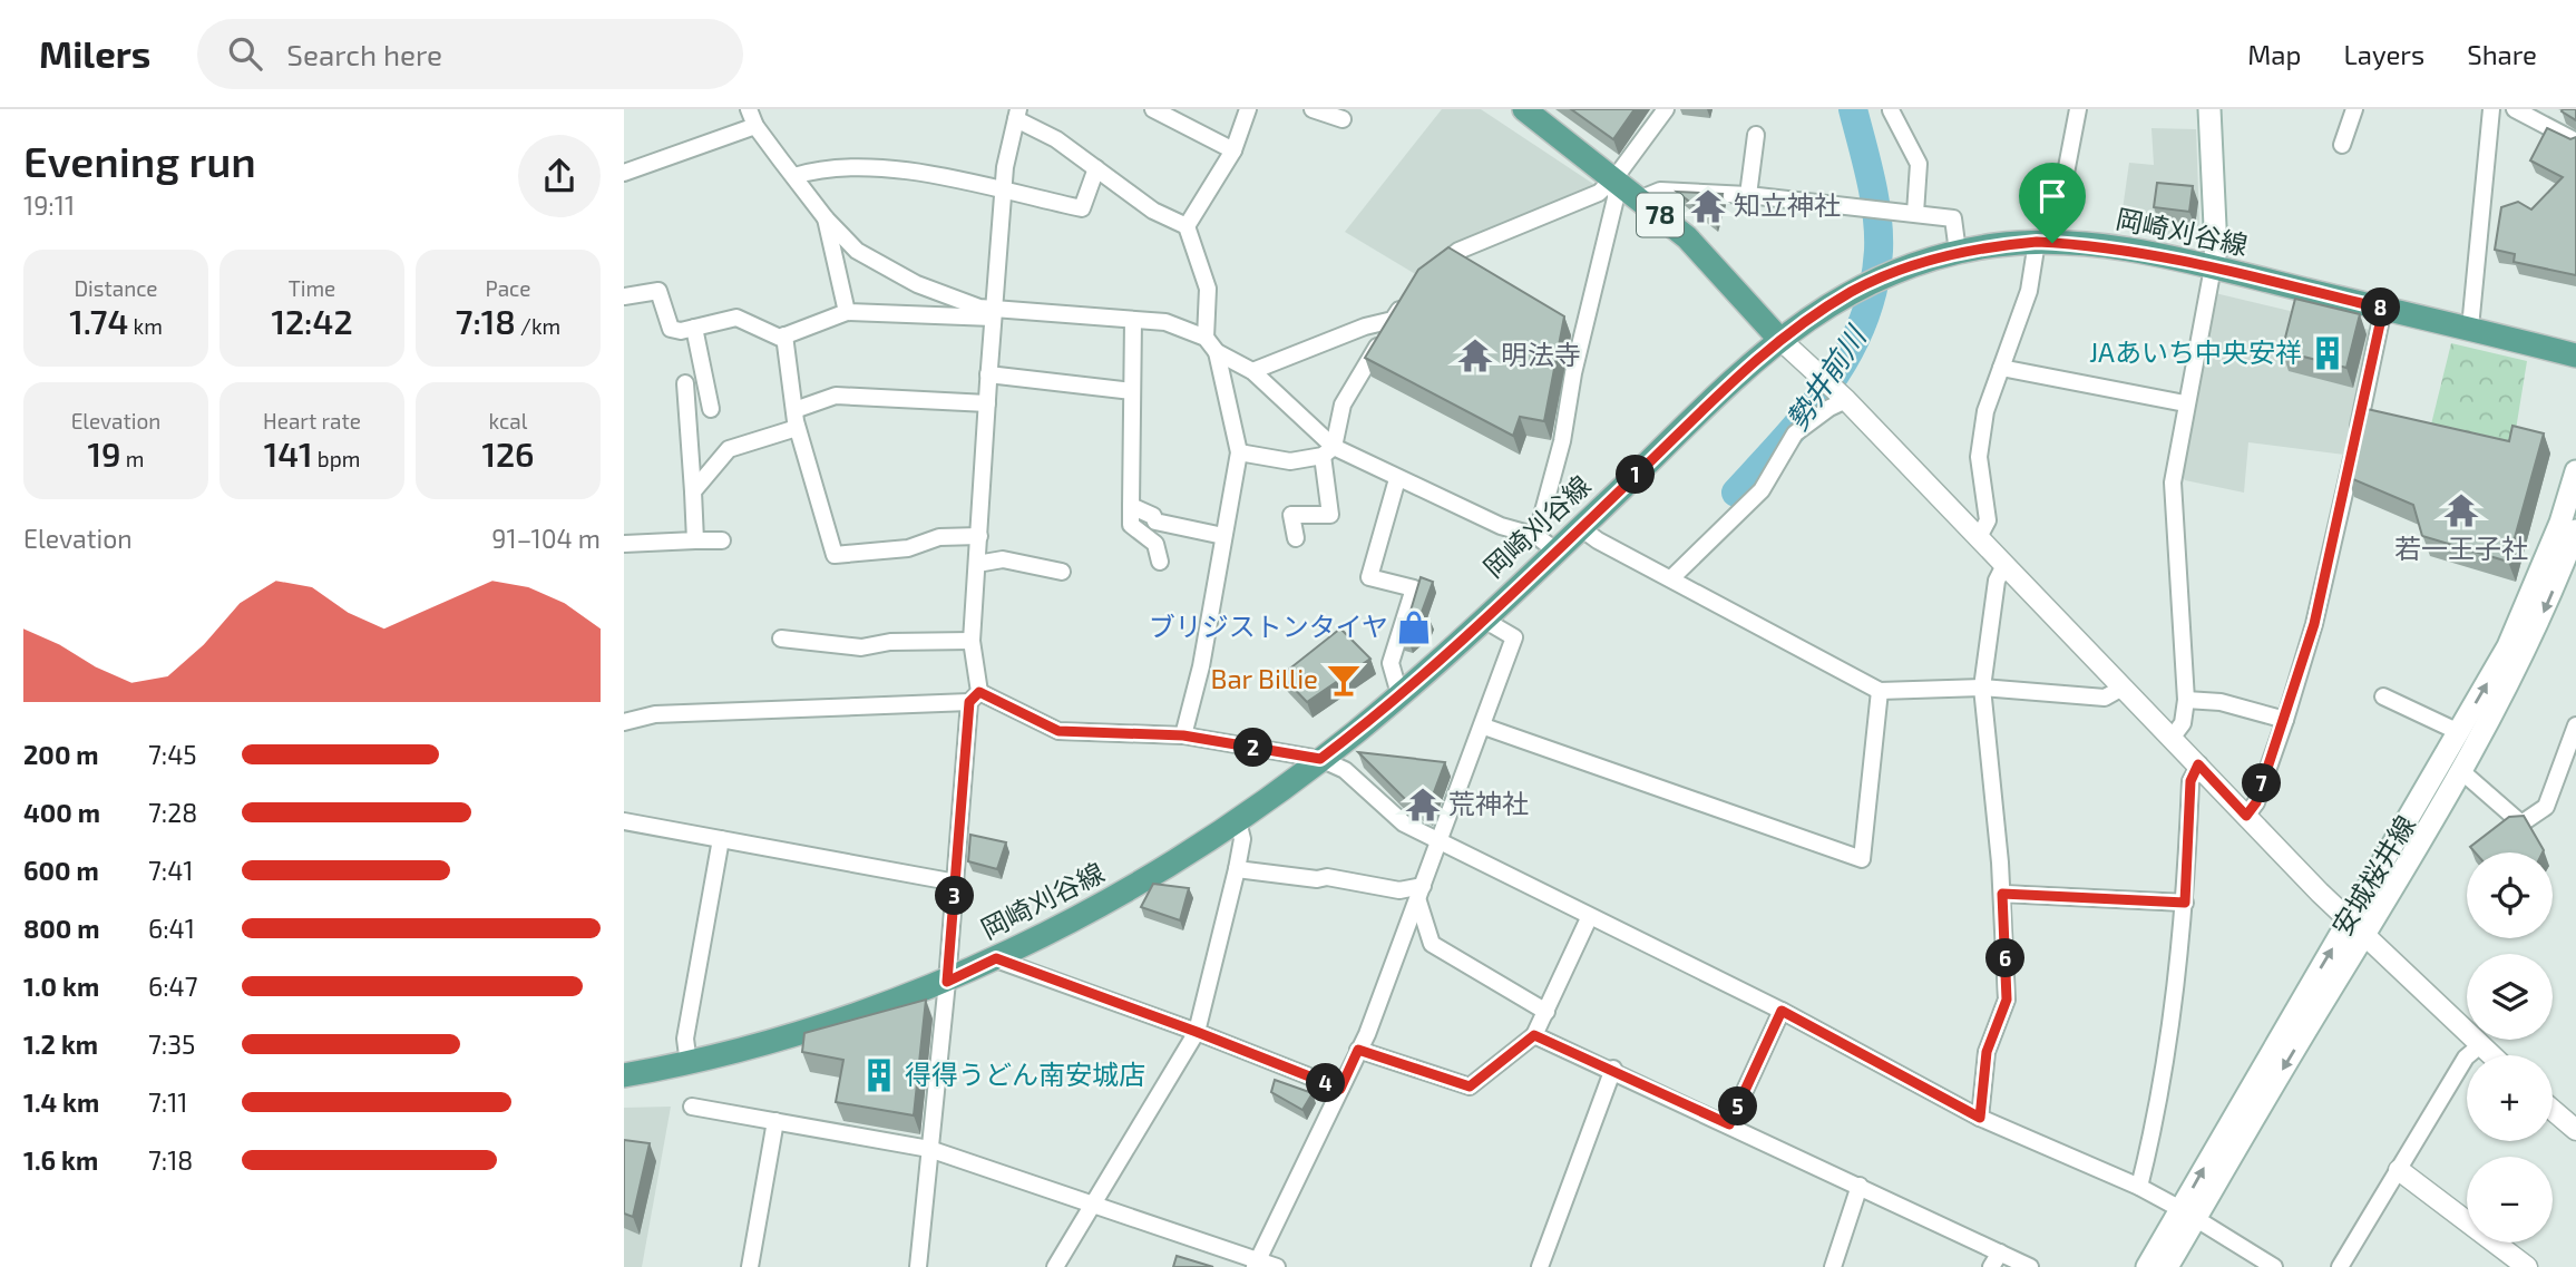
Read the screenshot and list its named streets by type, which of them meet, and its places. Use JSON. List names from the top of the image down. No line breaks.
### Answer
{"streets":{"main road":["78","岡崎刈谷線","安城桜井線"]},"crossings":[["78","岡崎刈谷線"]],"water":["勢井前川"],"places":{"temple":["知立神社","明法寺","若一王子社","荒神社"],"building":["JAあいち中央安祥","得得うどん南安城店"],"shop":["ブリジストンタイヤ"],"bar":["Bar Billie"]},"page":{"header":"Milers","search":"Search here","nav":["Map","Layers","Share"],"heading":["Evening run","19:11"],"stats":[["Distance","1.74 km"],["Time","12:42"],["Pace","7:18 /km"],["Elevation","19 m"],["Heart rate","141 bpm"],["kcal","126"]],"pins":["8","1","2","7","3","6","4","5"],"chart":["Elevation","91–104 m"],"list":[{"name":"200 m","note":"7:45"},{"name":"400 m","note":"7:28"},{"name":"600 m","note":"7:41"},{"name":"800 m","note":"6:41"},{"name":"1.0 km","note":"6:47"},{"name":"1.2 km","note":"7:35"},{"name":"1.4 km","note":"7:11"},{"name":"1.6 km","note":"7:18"}],"map_buttons":["+","−"]}}
